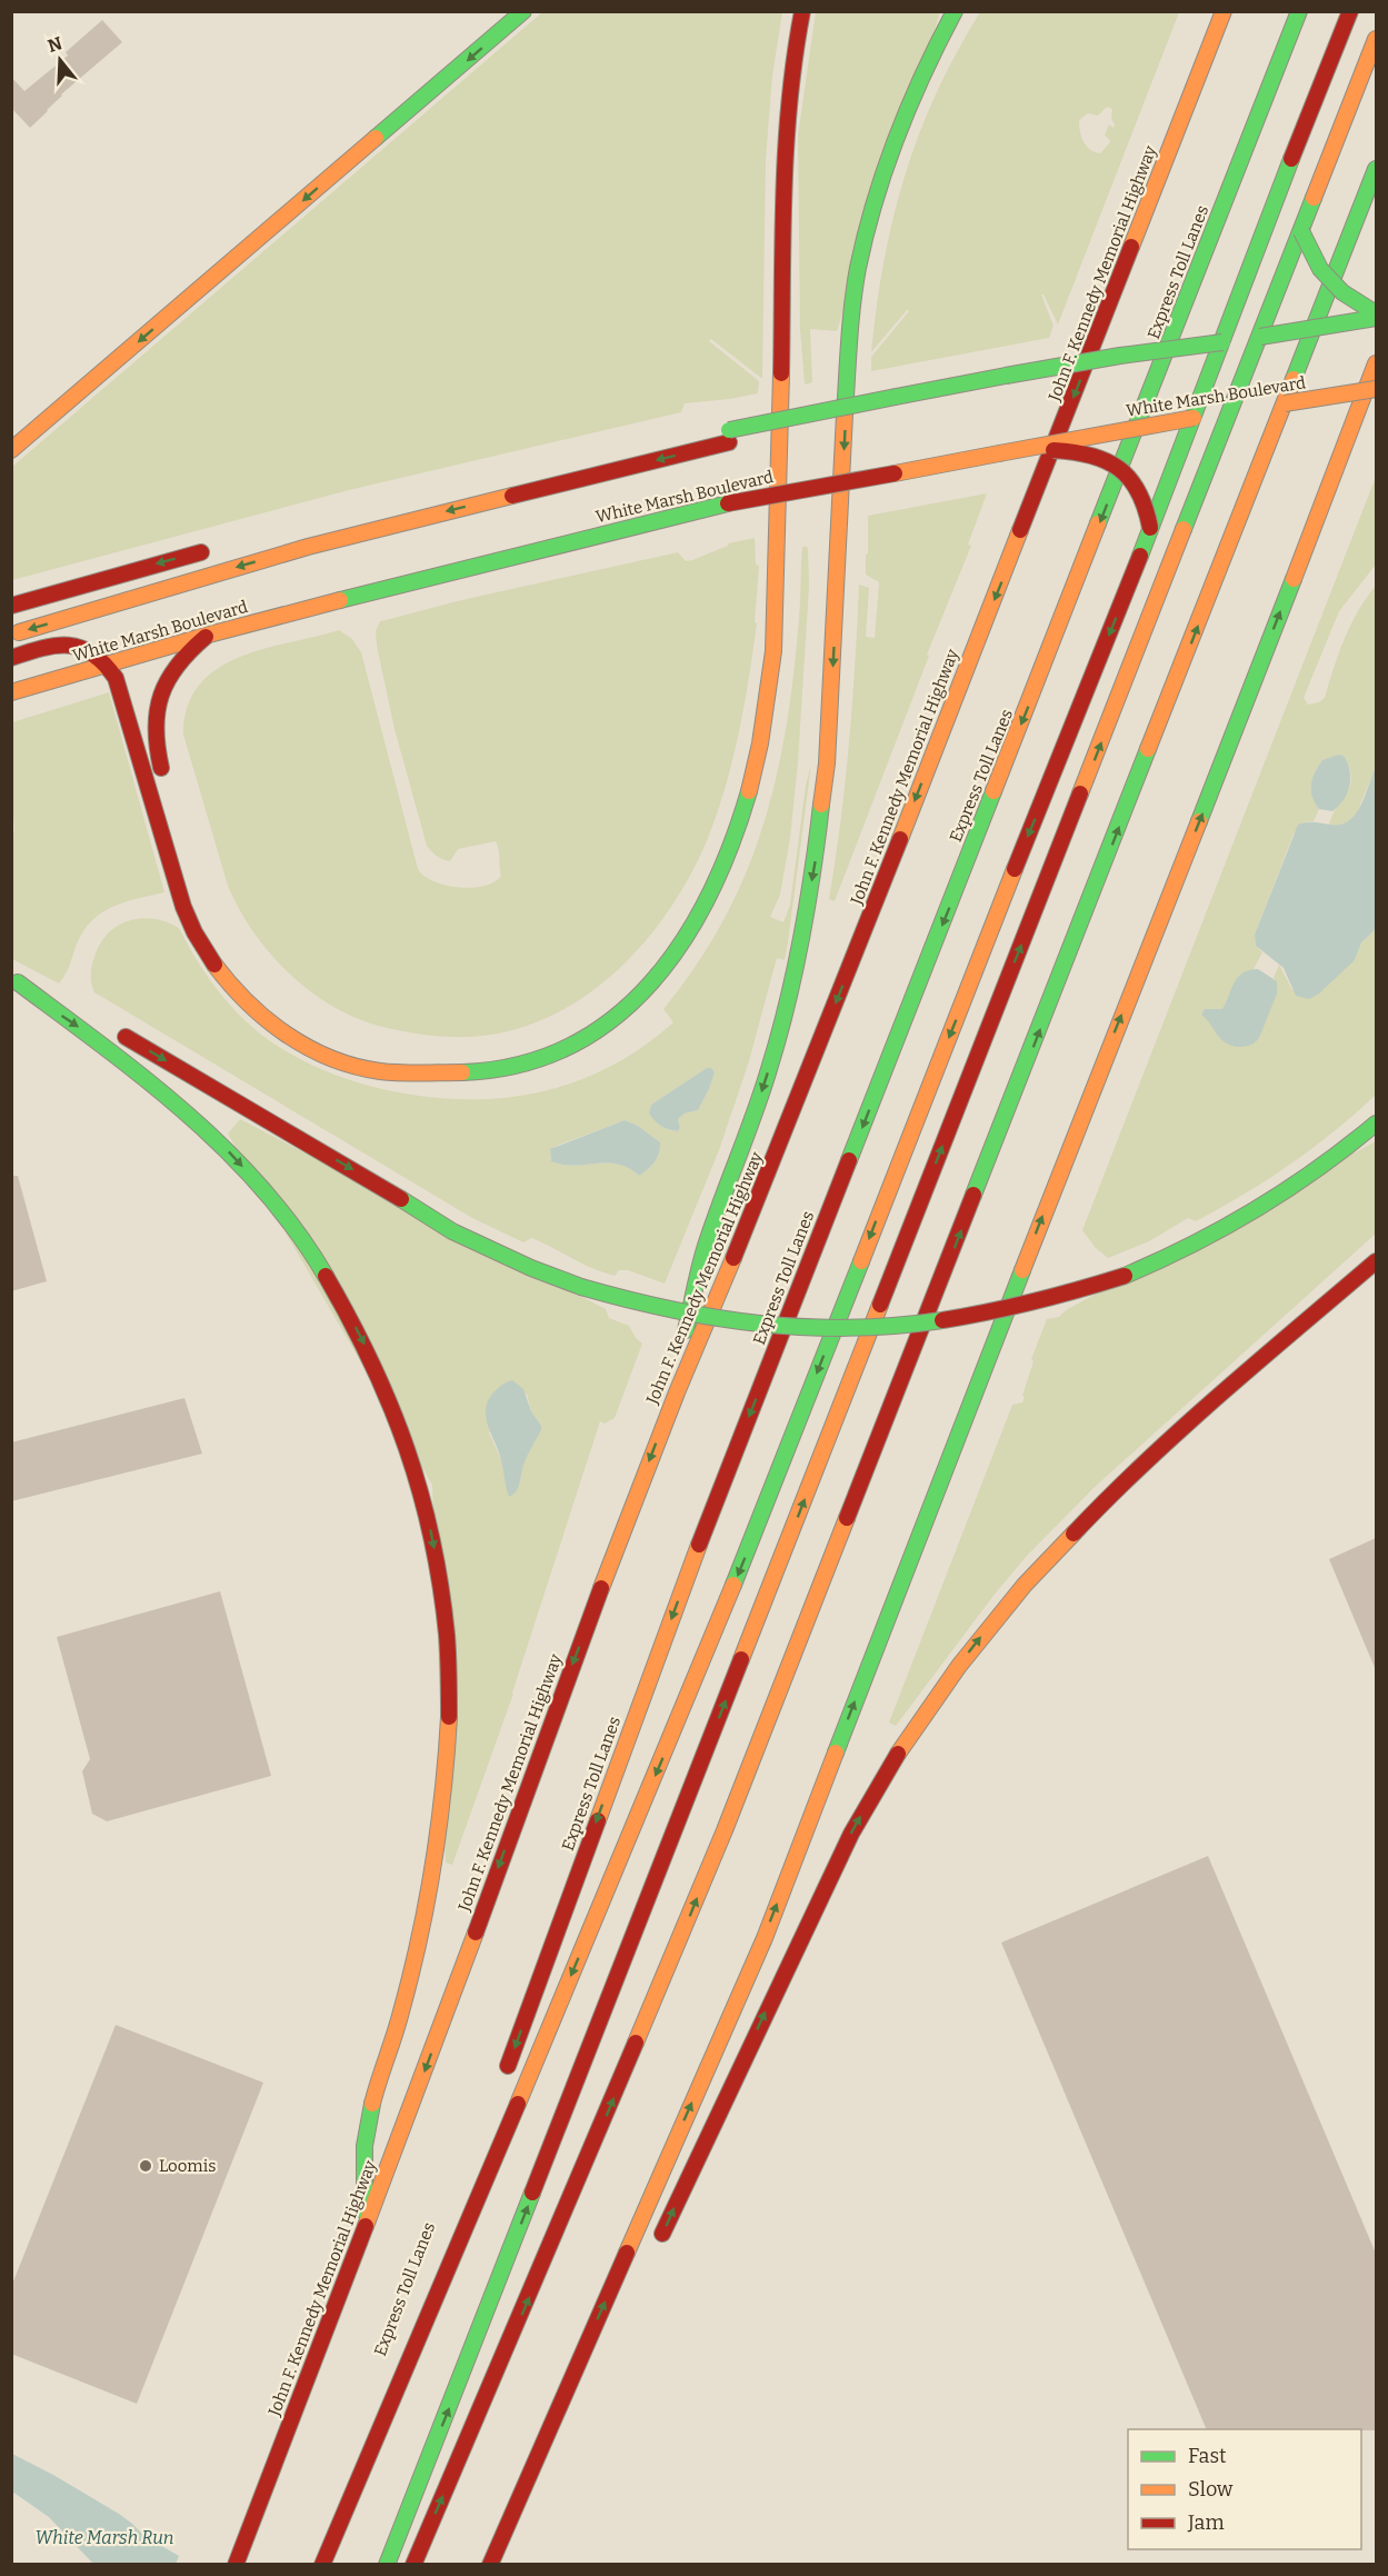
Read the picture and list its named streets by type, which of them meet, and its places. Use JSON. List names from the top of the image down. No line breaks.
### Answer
{"streets":{"highway":["Express Toll Lanes","John F. Kennedy Memorial Highway","White Marsh Boulevard"]},"water":["White Marsh Run"],"places":["Loomis"],"legend":["Fast","Slow","Jam"],"north":"top"}
